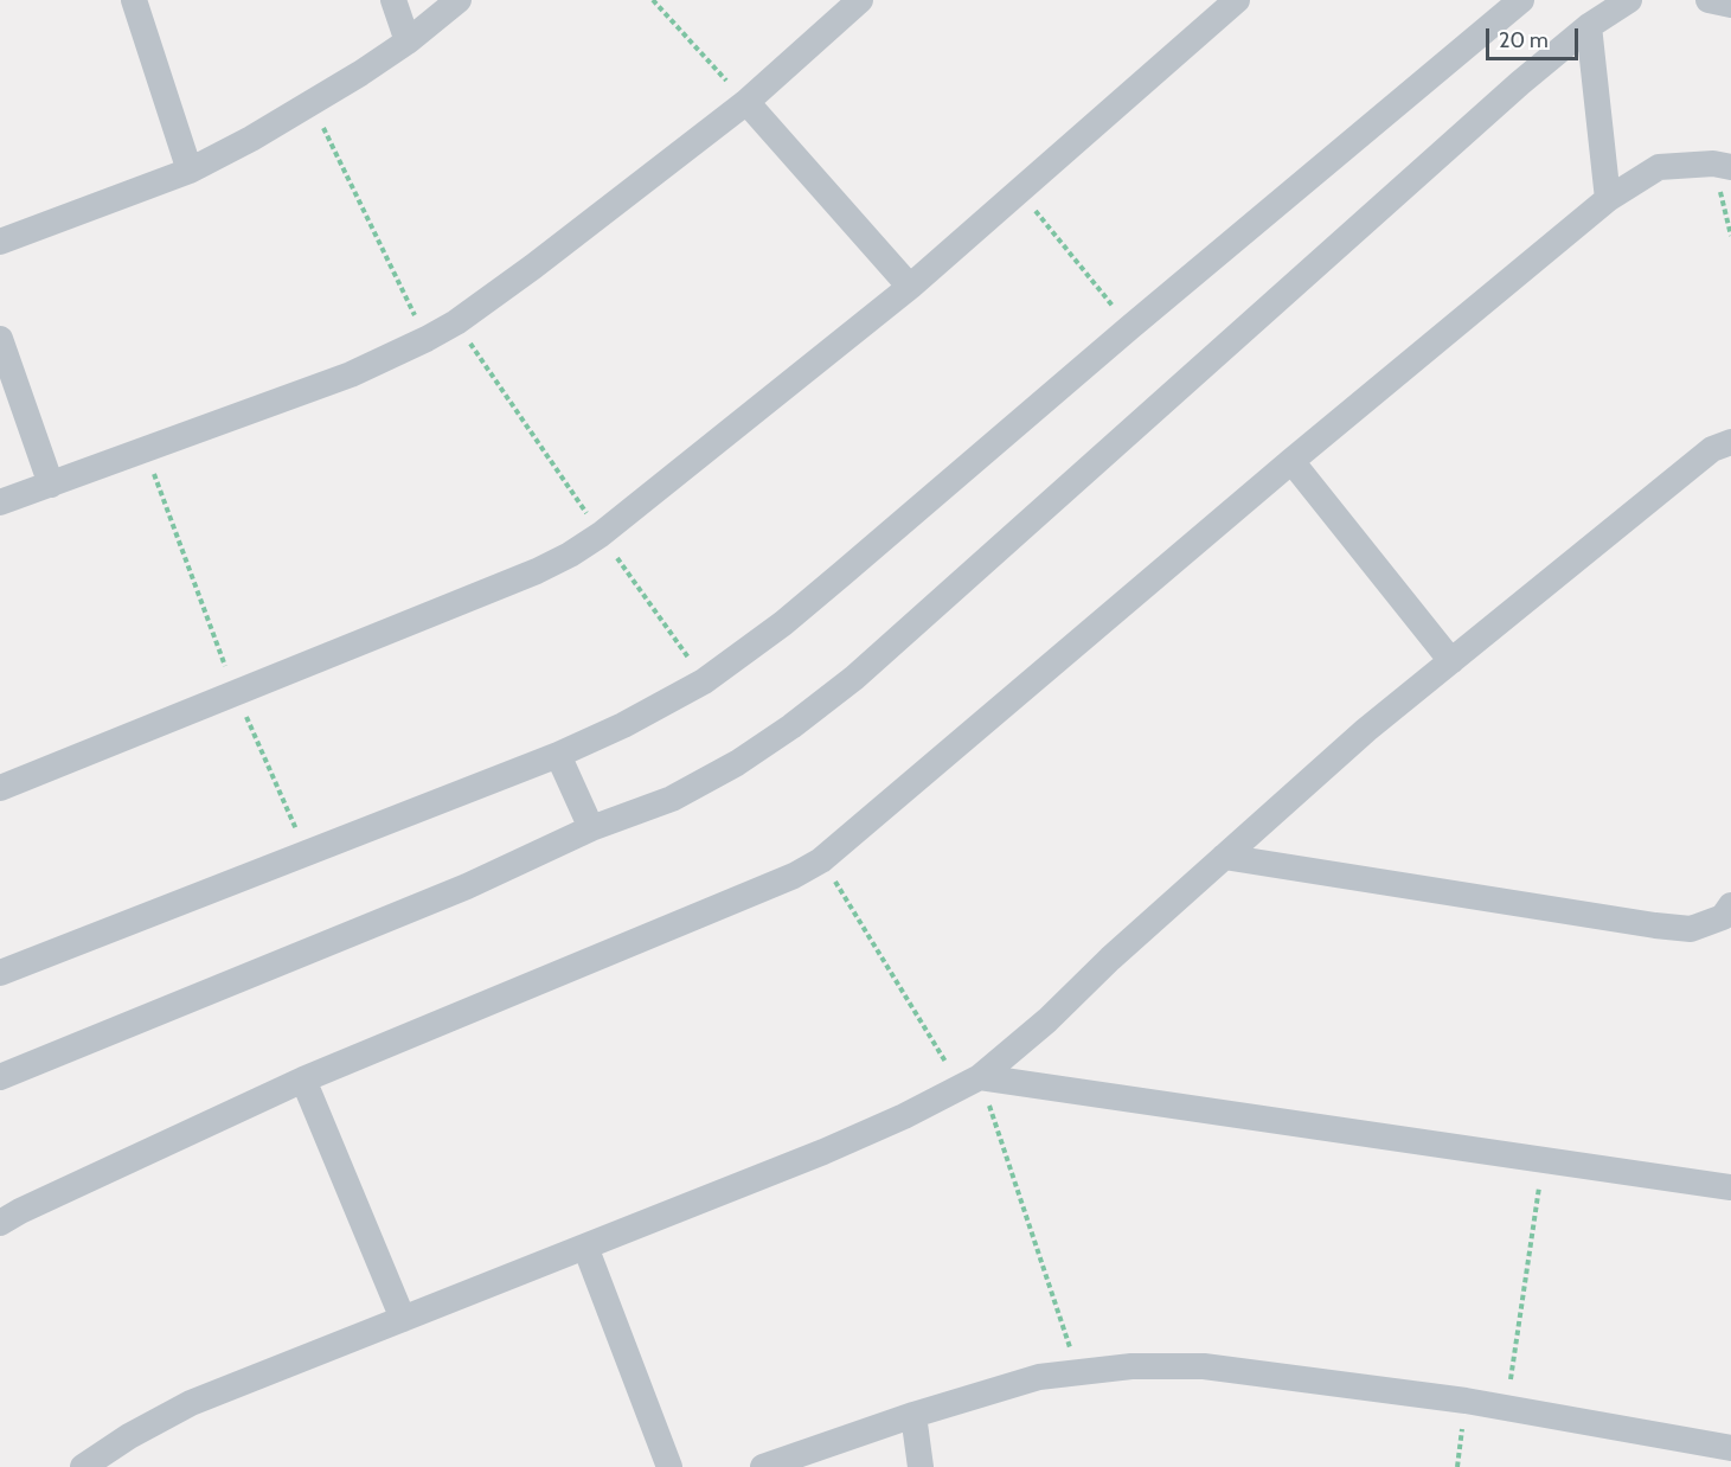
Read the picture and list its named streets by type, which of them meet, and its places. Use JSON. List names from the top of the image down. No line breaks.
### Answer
{"scale_bar":"20 m"}
